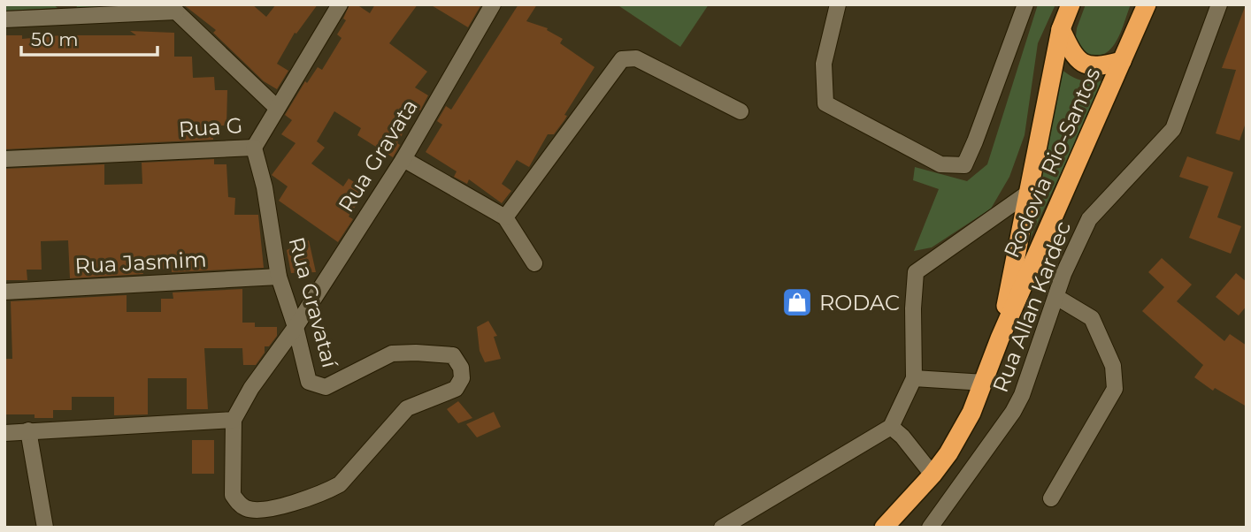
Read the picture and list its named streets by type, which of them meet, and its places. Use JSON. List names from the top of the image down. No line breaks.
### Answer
{"streets":{"highway":["Rodovia Rio-Santos"],"street":["Rua G","Rua Gravata","Rua Jasmim","Rua Gravataí","Rua Allan Kardec"]},"crossings":[["Rua G","Rua Gravataí"],["Rua Gravata","Rua Gravataí"],["Rua Jasmim","Rua Gravataí"]],"places":{"shop":["RODAC"]},"scale_bar":"50 m"}
